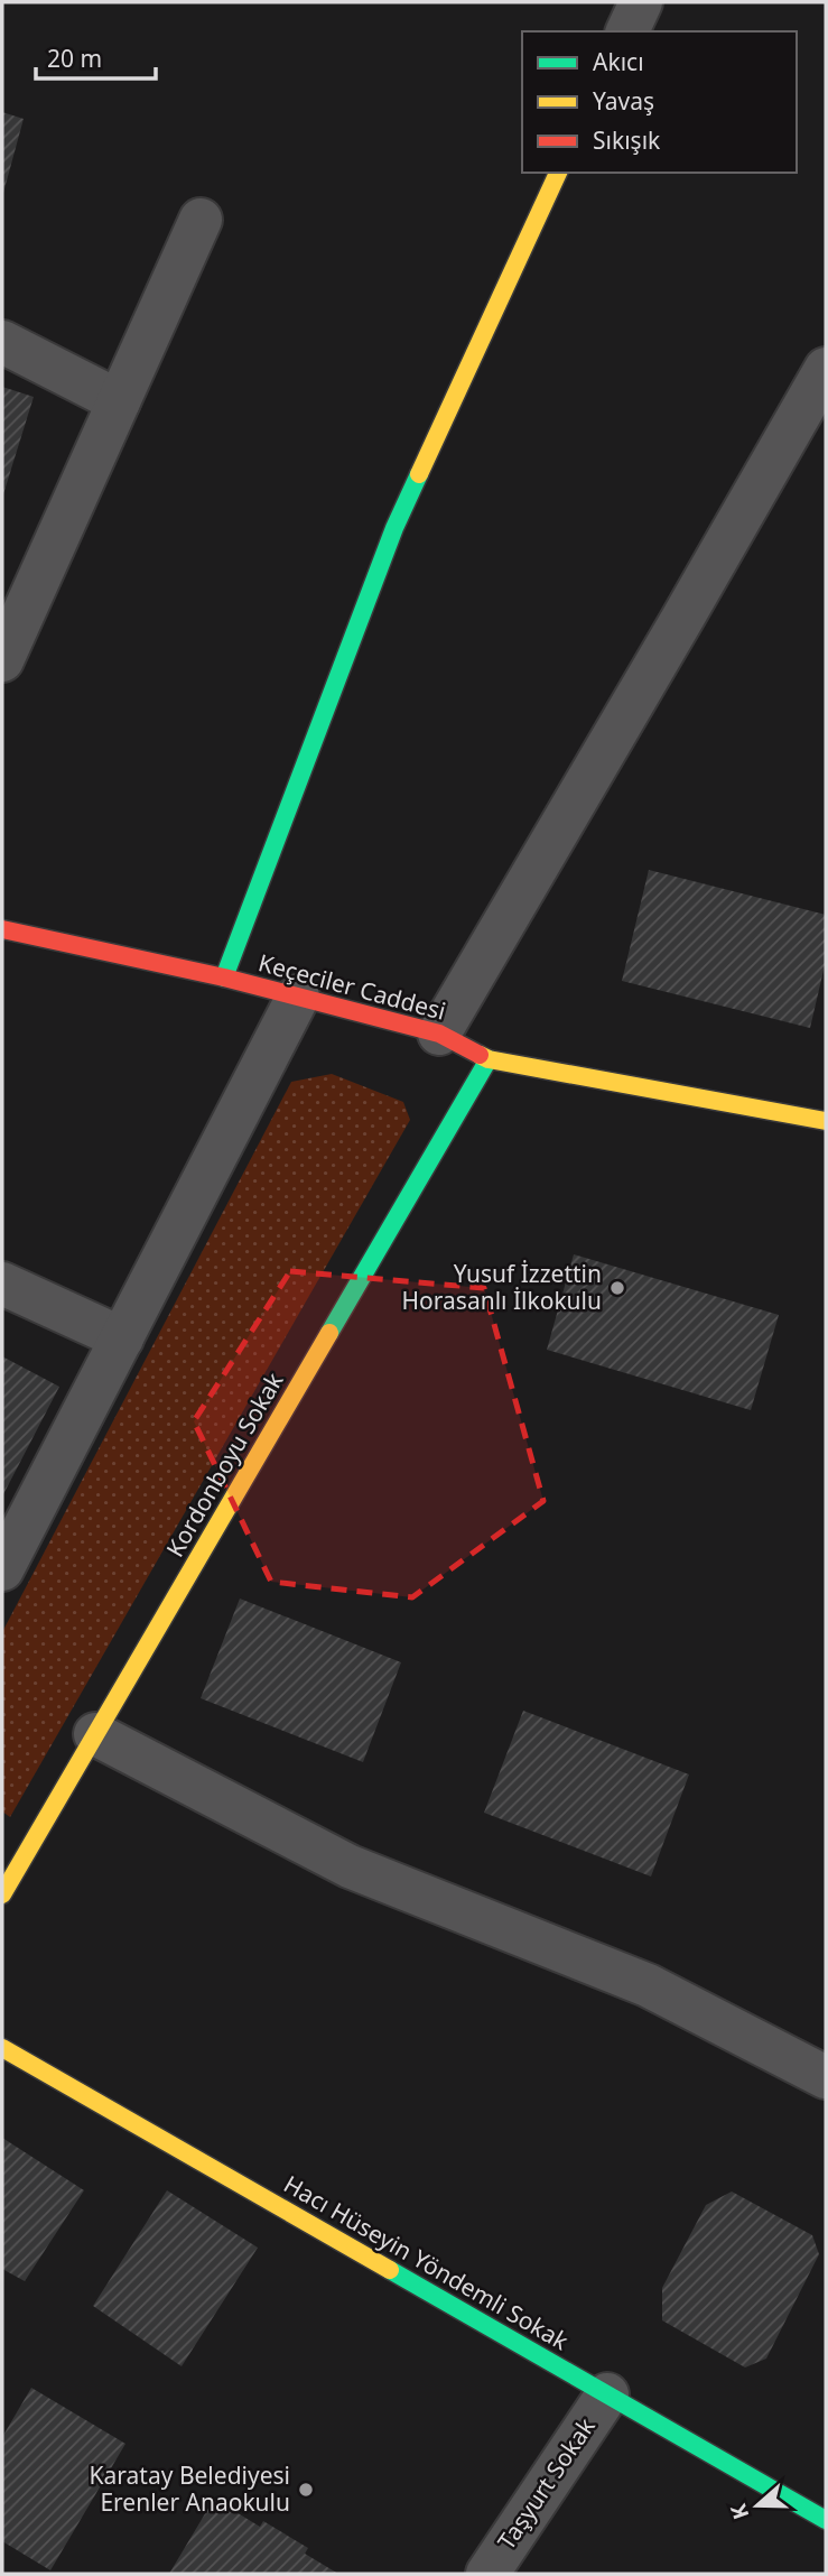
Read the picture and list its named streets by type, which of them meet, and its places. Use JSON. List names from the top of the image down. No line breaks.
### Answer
{"streets":{"street":["Keçeciler Caddesi","Kordonboyu Sokak","Hacı Hüseyin Yöndemli Sokak","Taşyurt Sokak"]},"crossings":[["Keçeciler Caddesi","Kordonboyu Sokak"],["Hacı Hüseyin Yöndemli Sokak","Taşyurt Sokak"]],"places":["Yusuf İzzettin Horasanlı İlkokulu","Karatay Belediyesi Erenler Anaokulu"],"legend":["Akıcı","Yavaş","Sıkışık"],"scale_bar":"20 m","north":"left"}
